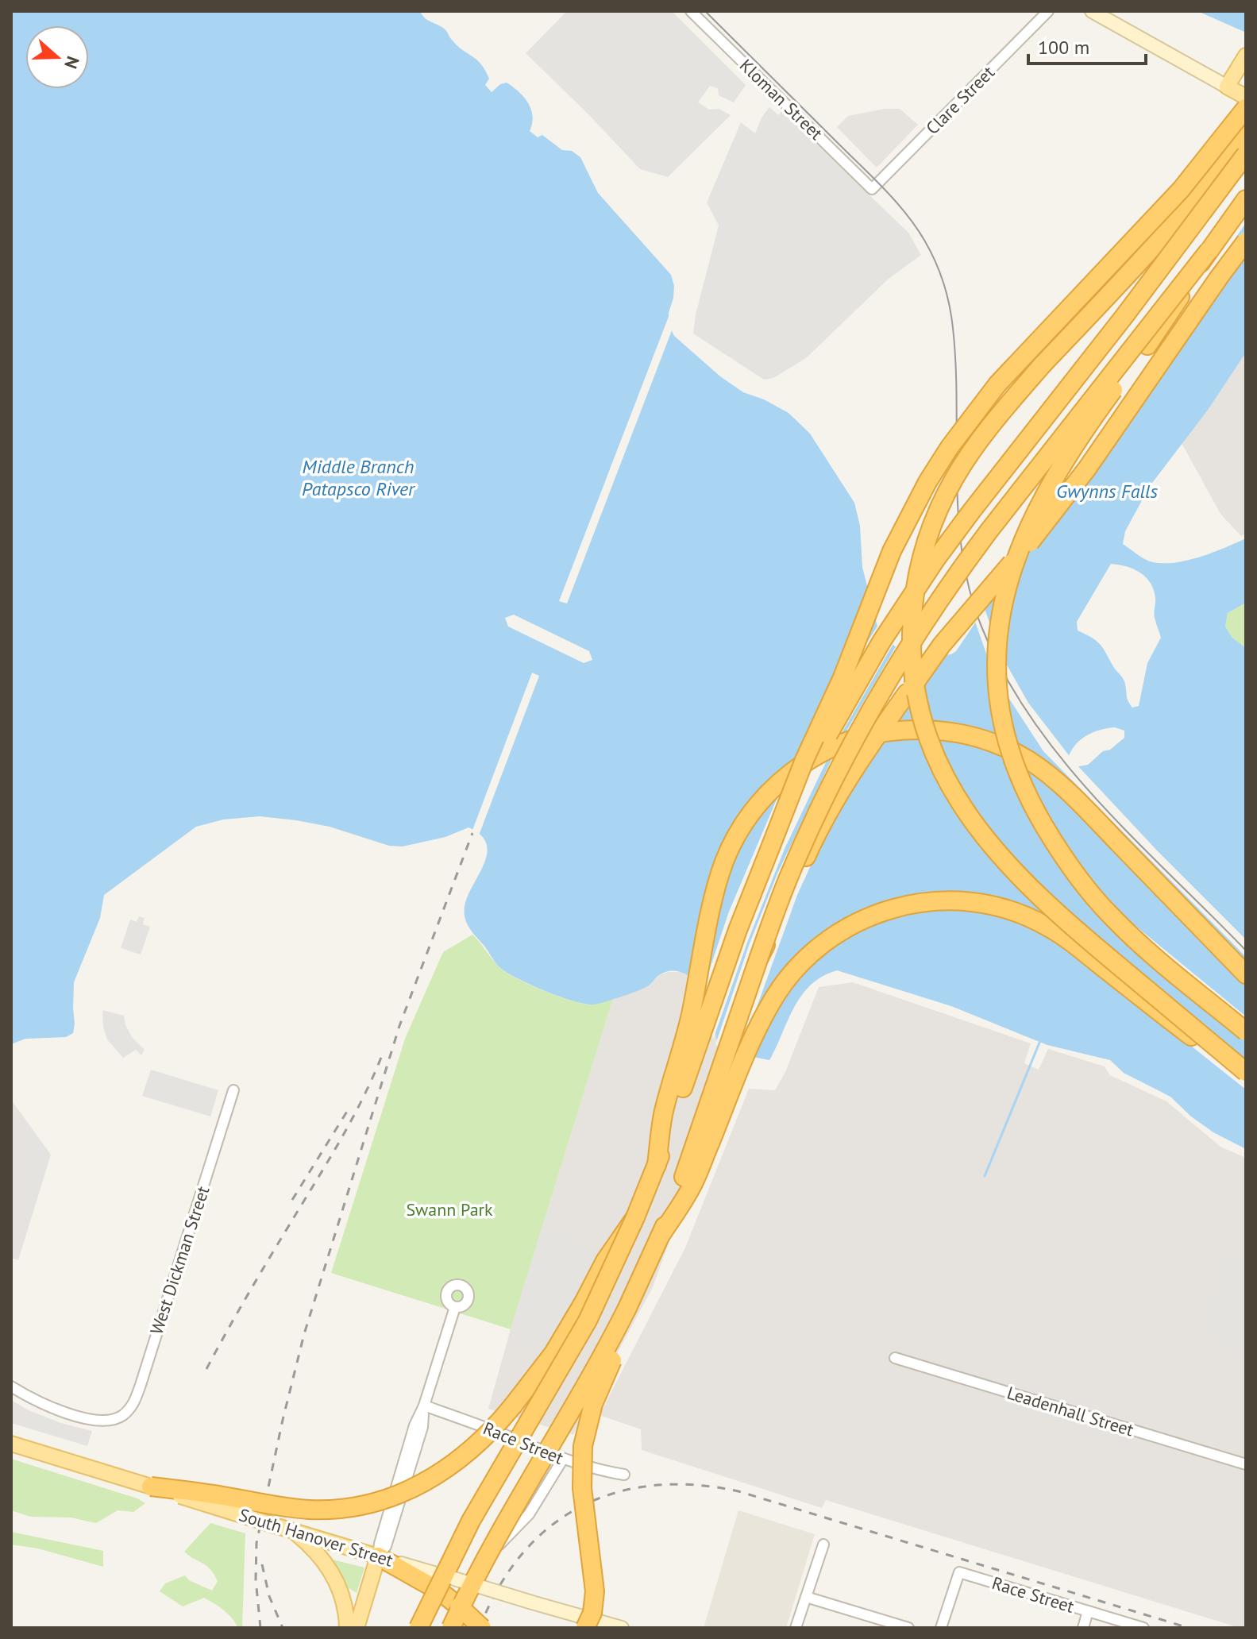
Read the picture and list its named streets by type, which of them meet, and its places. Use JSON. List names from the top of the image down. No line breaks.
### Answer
{"streets":{"main road":["South Hanover Street"],"street":["Kloman Street","Clare Street","West Dickman Street","Leadenhall Street","Race Street"]},"crossings":[["Kloman Street","Clare Street"]],"water":["Middle Branch Patapsco River","Gwynns Falls"],"parks":["Swann Park"],"scale_bar":"100 m","north":"right"}
